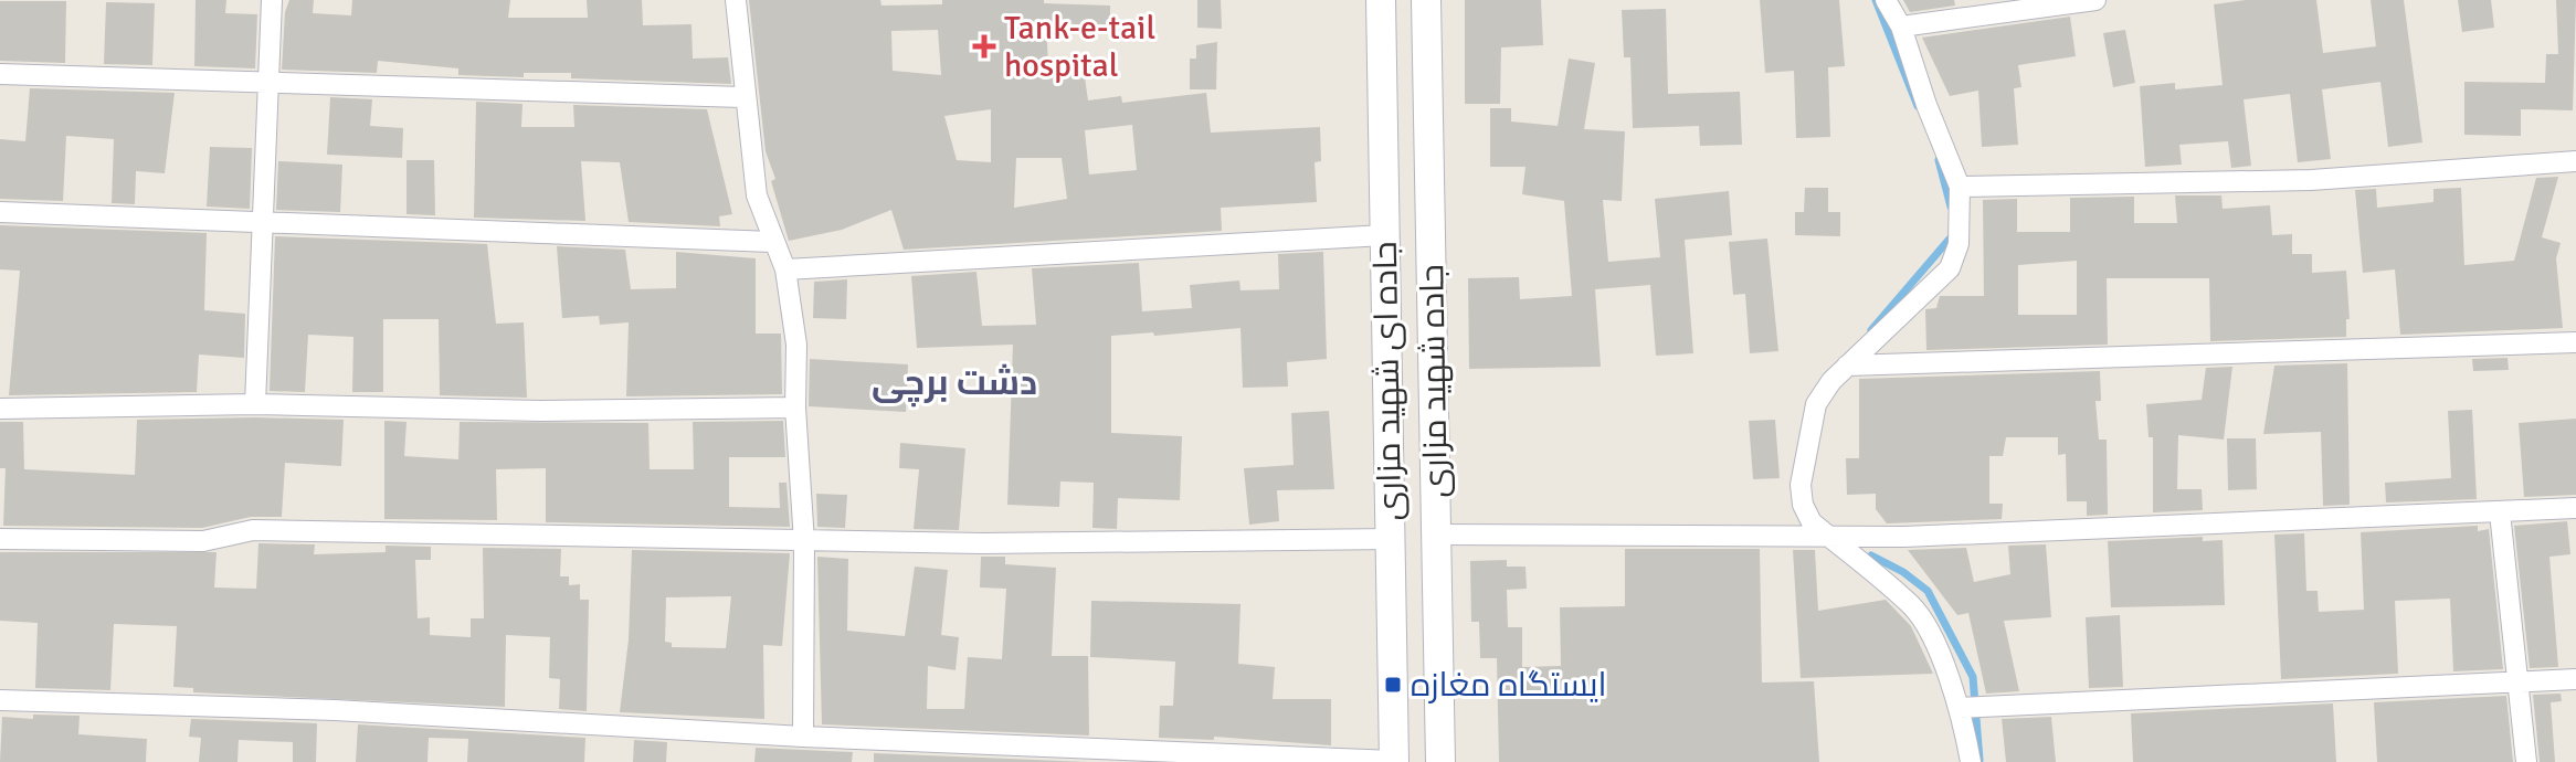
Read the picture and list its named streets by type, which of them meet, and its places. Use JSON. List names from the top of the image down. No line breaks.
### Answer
{"streets":{"main road":["جاده ای شهید مزاری","جاده شهید مزاری"]},"districts":["دشت برچی"],"places":{"health":["Tank-e-tail hospital"],"transit":["ایستگاه مغازه"]}}
